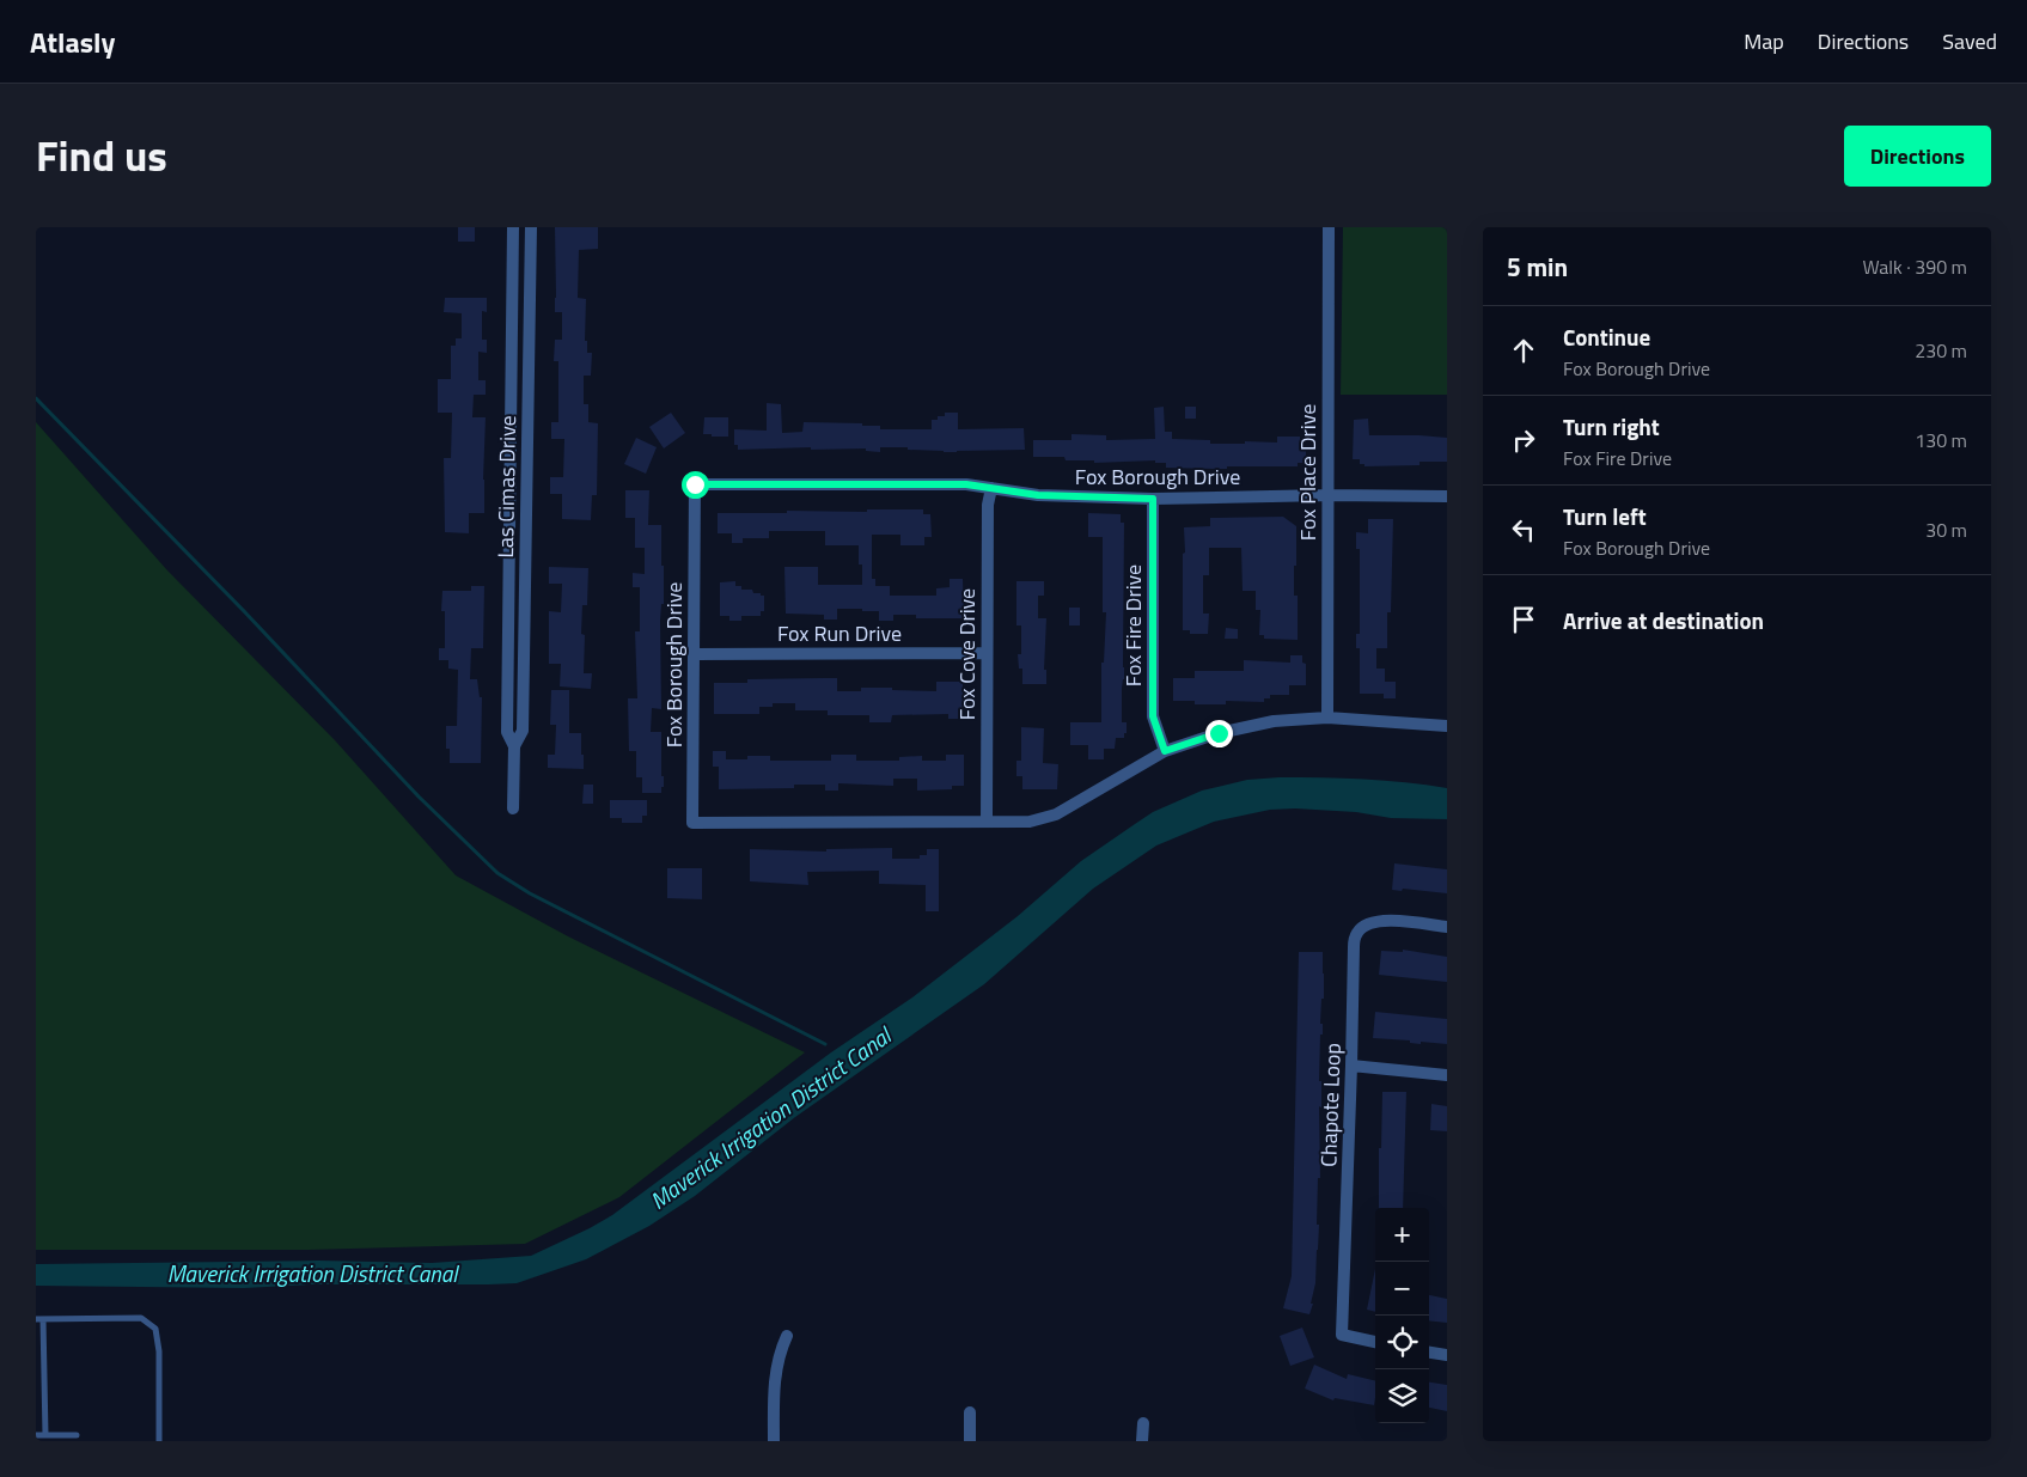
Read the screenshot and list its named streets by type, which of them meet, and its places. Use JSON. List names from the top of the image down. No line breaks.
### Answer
{"streets":{"street":["Fox Place Drive","Fox Borough Drive","Las Cimas Drive","Fox Fire Drive","Fox Run Drive","Fox Cove Drive","Chapote Loop"]},"crossings":[["Fox Place Drive","Fox Borough Drive"],["Fox Borough Drive","Fox Fire Drive"],["Fox Borough Drive","Fox Run Drive"],["Fox Borough Drive","Fox Cove Drive"],["Fox Run Drive","Fox Cove Drive"]],"water":["Maverick Irrigation District Canal"],"page":{"header":"Atlasly","nav":["Map","Directions","Saved"],"title":"Find us","buttons":"Directions","heading":["5 min","Walk · 390 m"],"list":[["Continue","Fox Borough Drive","230 m"],["Turn right","Fox Fire Drive","130 m"],["Turn left","Fox Borough Drive","30 m"],"Arrive at destination"],"map_buttons":["+","−"]}}
